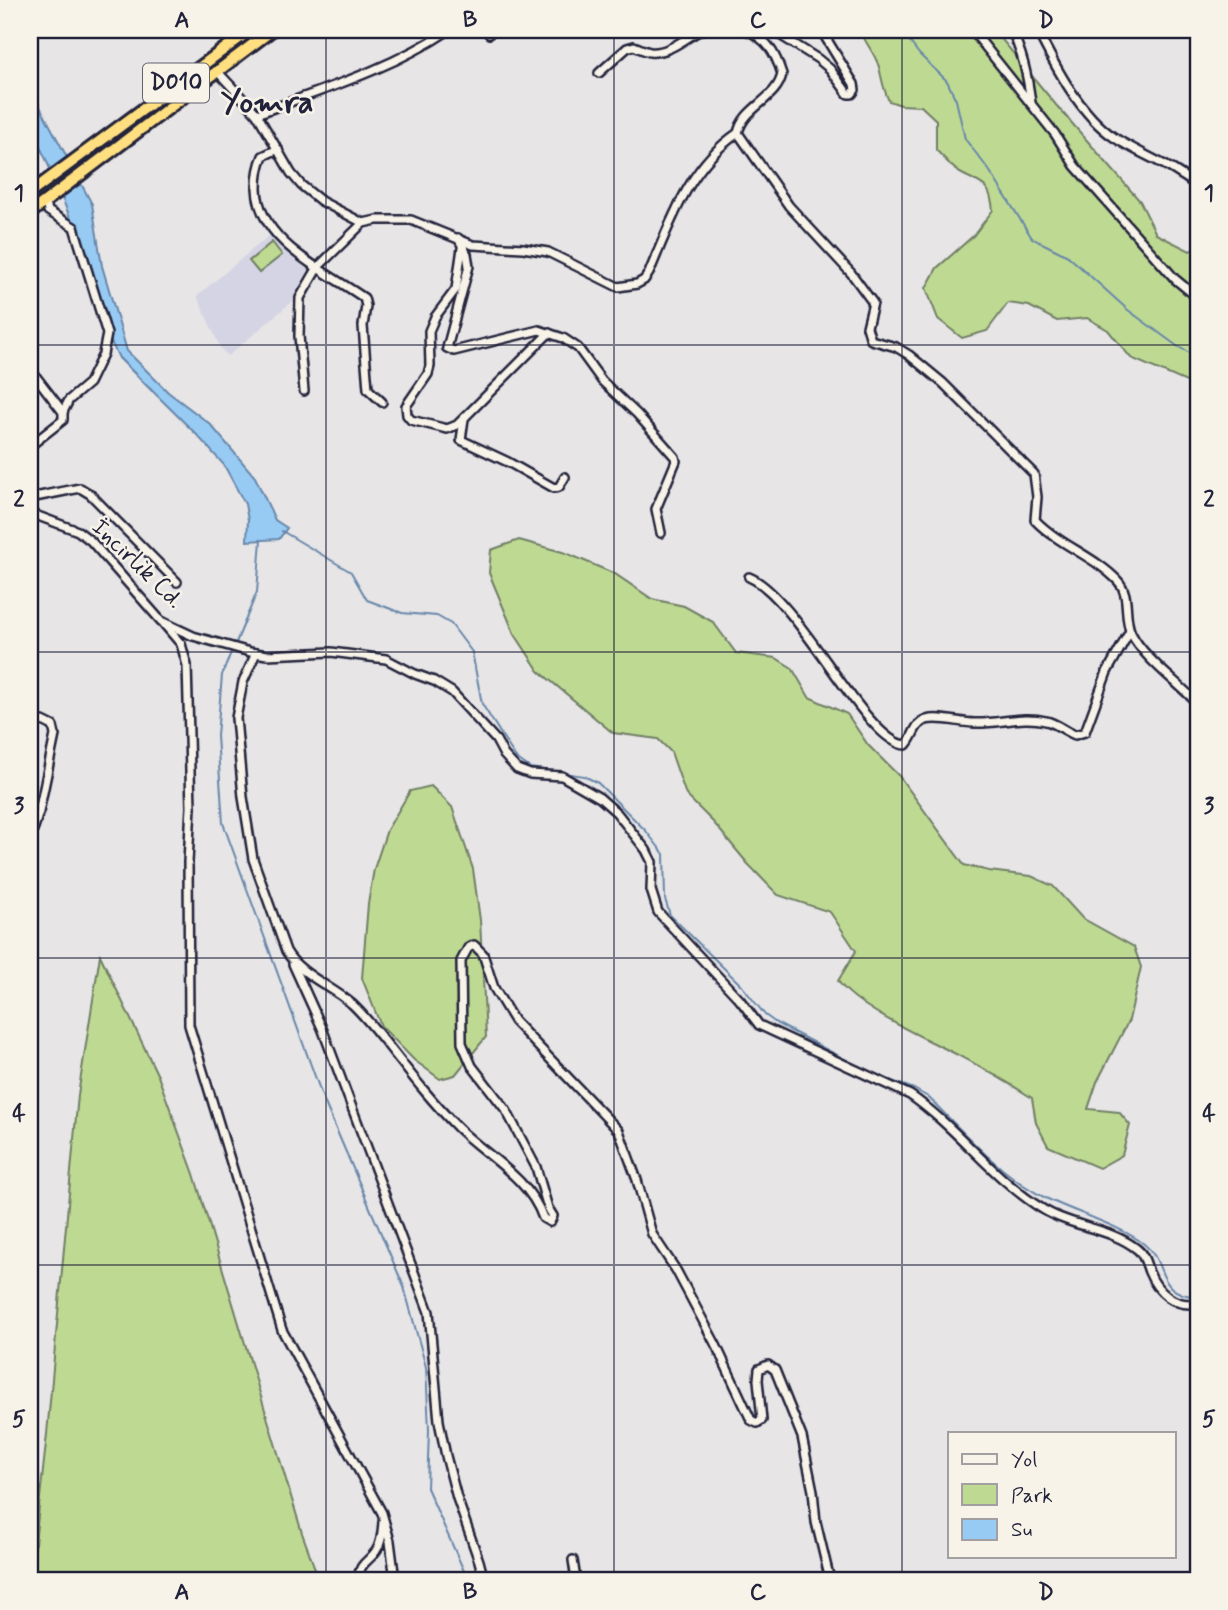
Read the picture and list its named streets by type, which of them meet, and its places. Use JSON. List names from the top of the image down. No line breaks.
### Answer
{"streets":{"highway":["D010"],"street":["İncirlik Cd."]},"districts":["Yomra"],"legend":["Yol","Park","Su"],"grid":{"columns":["A","B","C","D"],"rows":["1","2","3","4","5"]}}
